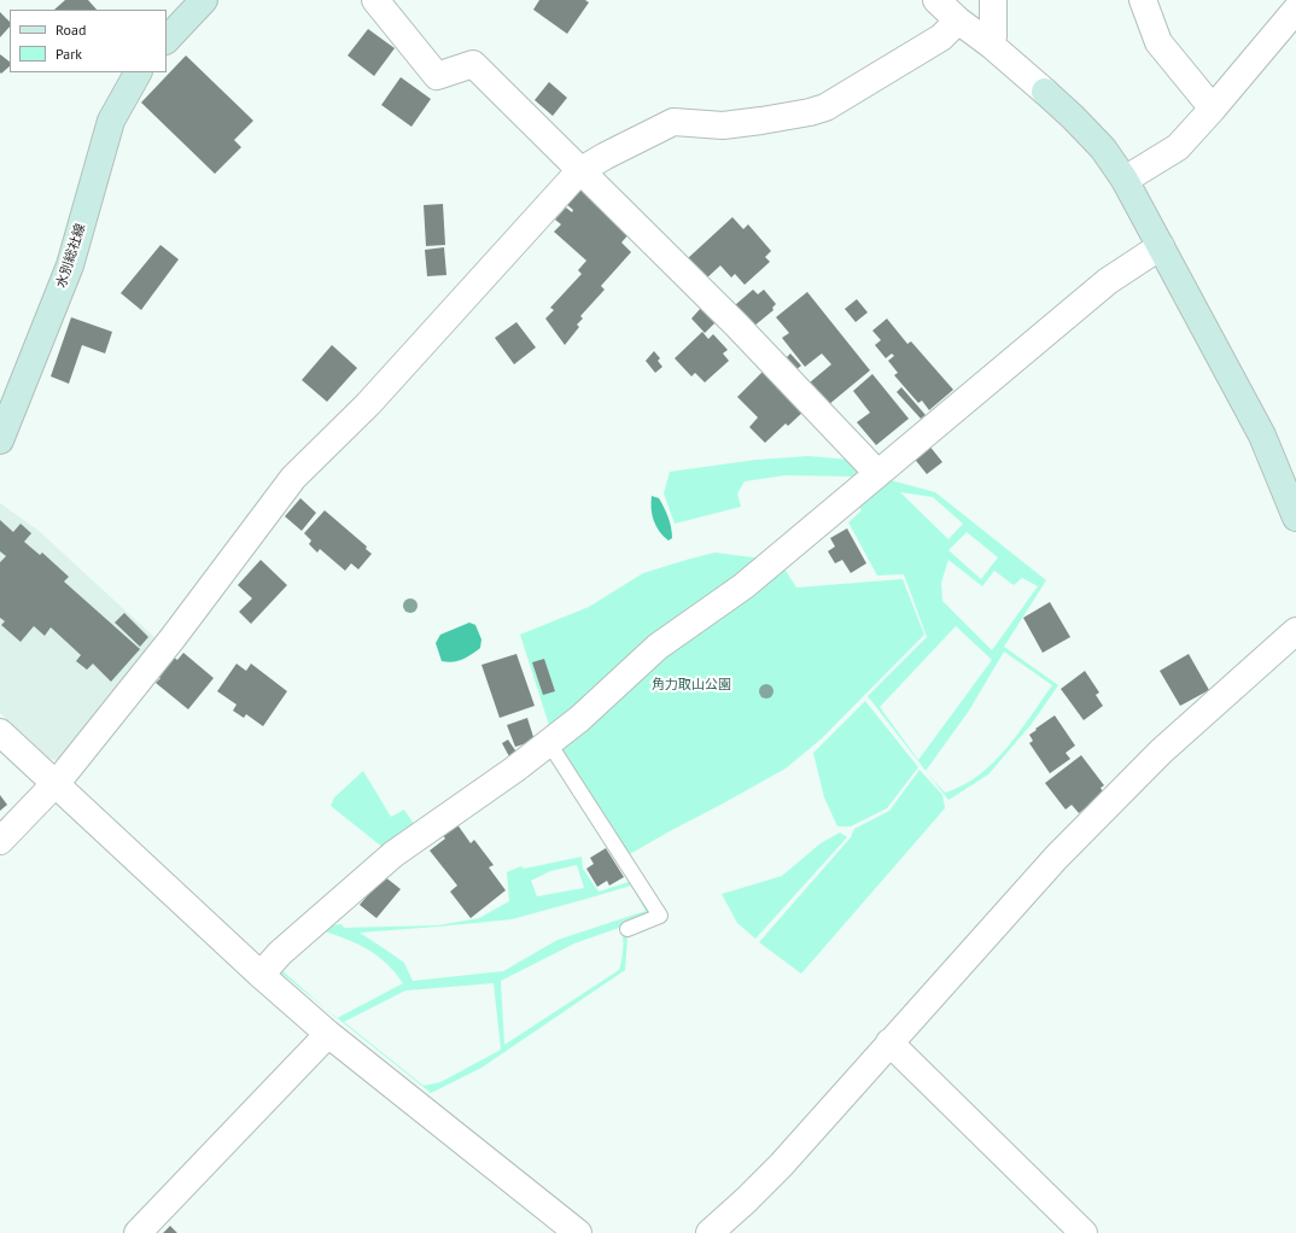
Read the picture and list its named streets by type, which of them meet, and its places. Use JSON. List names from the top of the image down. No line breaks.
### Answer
{"streets":{"street":["水別総社線"]},"parks":["角力取山公園"],"legend":["Road","Park"]}
